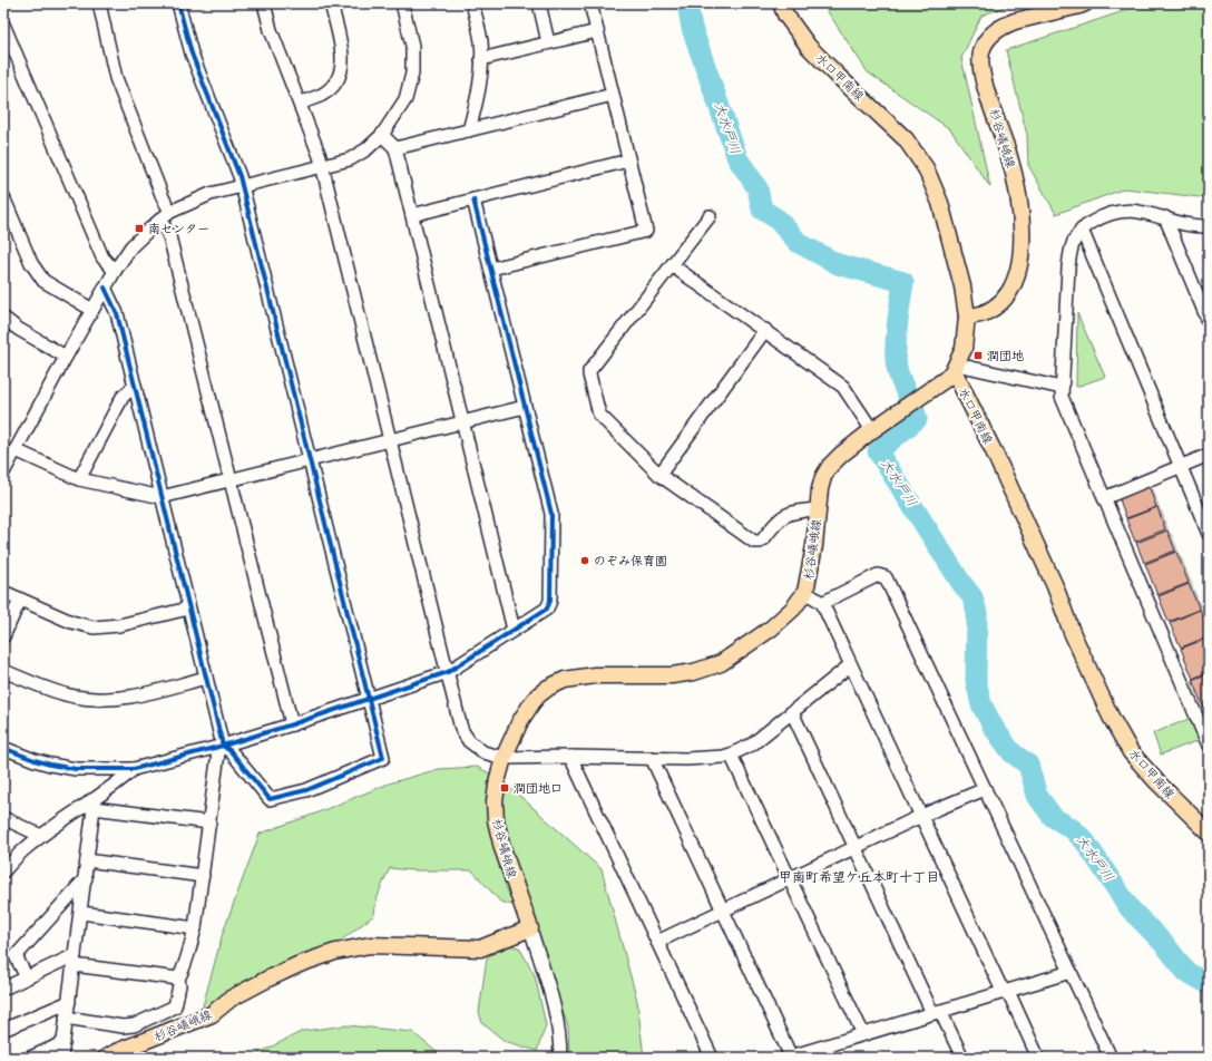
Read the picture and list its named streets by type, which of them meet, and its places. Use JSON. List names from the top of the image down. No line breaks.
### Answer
{"streets":{"main road":["水口甲南線","杉谷嶬峨線"]},"crossings":[["水口甲南線","杉谷嶬峨線"]],"districts":["甲南町希望ケ丘本町十丁目"],"water":["大水戸川"],"places":{"transit":["南センター","潤団地","潤団地口"],"other":["のぞみ保育園"]}}
